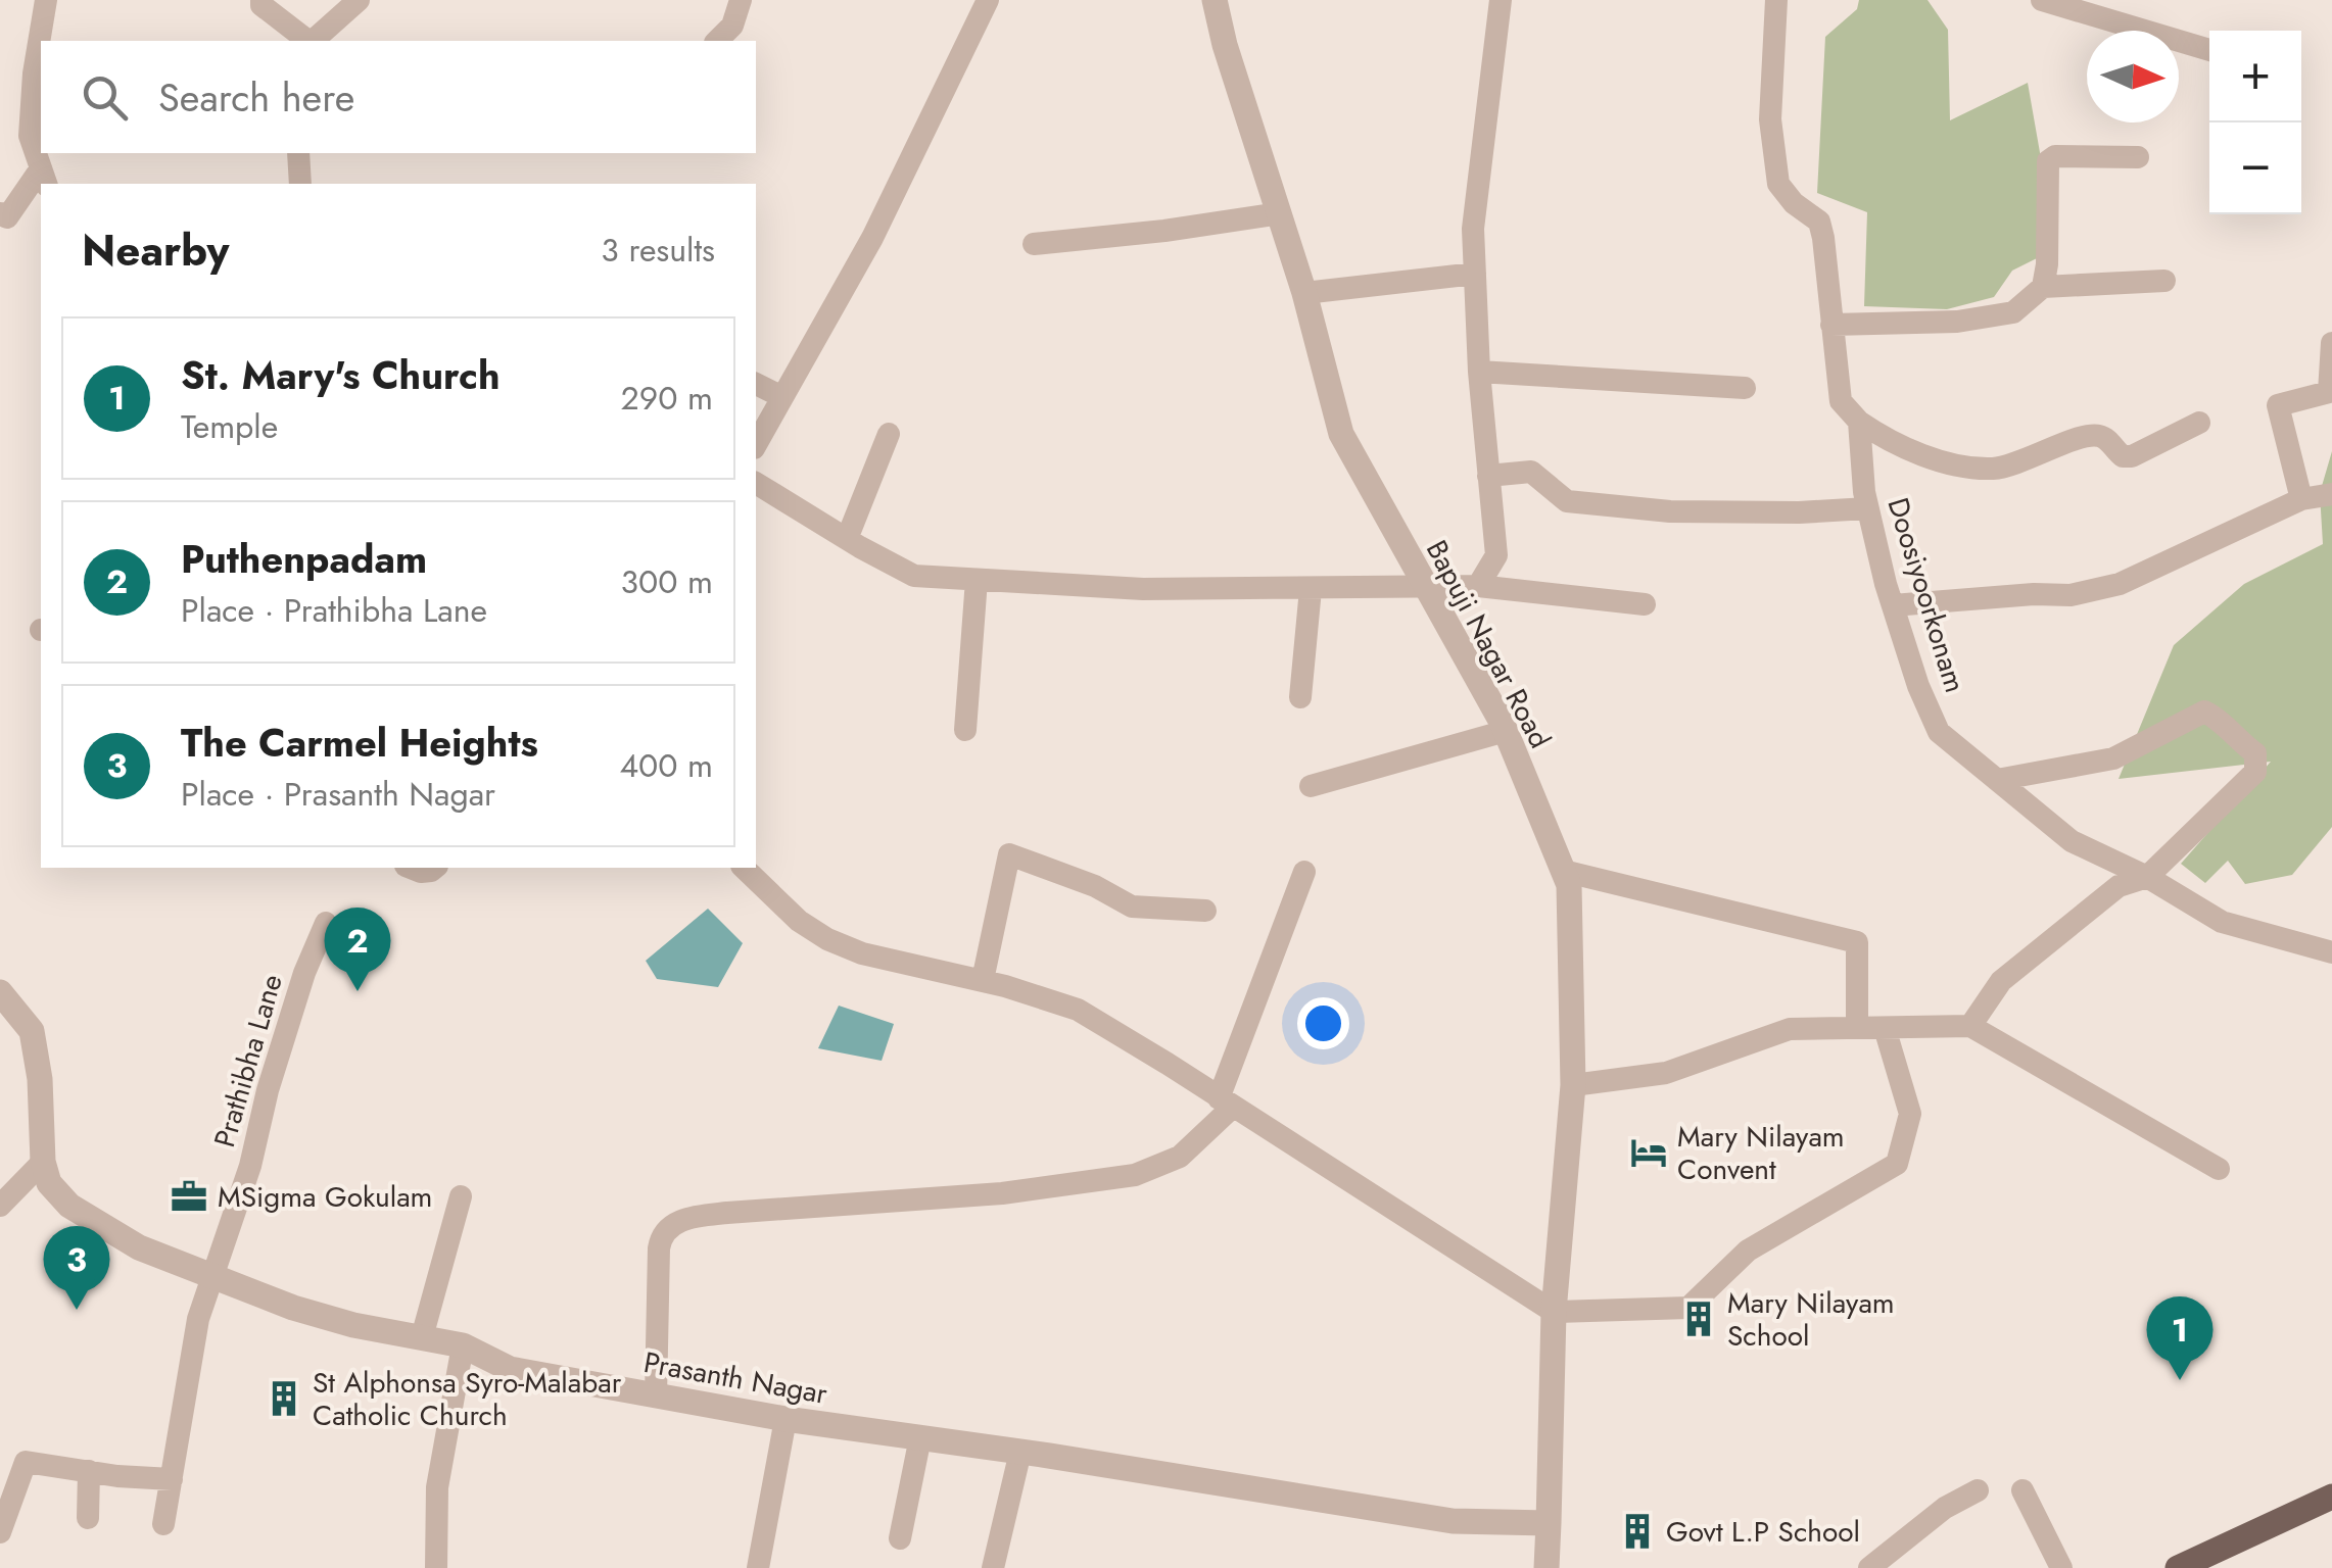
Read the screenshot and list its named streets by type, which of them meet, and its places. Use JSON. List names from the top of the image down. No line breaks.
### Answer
{"streets":{"street":["Doosiyoorkonam","Bapuji Nagar Road","Prathibha Lane","Prasanth Nagar"]},"crossings":[["Bapuji Nagar Road","Prasanth Nagar"],["Prathibha Lane","Prasanth Nagar"]],"places":{"hotel":["Mary Nilayam Convent"],"office":["MSigma Gokulam"],"building":["Mary Nilayam School","St Alphonsa Syro-Malabar Catholic Church","Govt L.P School"]},"north":"right","page":{"map_buttons":["+","−"],"search":"Search here","heading":["Nearby","3 results"],"list":[{"mark":"1","name":"St. Mary's Church","note":"Temple","value":"290 m"},{"mark":"2","name":"Puthenpadam","note":"Place · Prathibha Lane","value":"300 m"},{"mark":"3","name":"The Carmel Heights","note":"Place · Prasanth Nagar","value":"400 m"}],"pins":["2","3","1"]}}
